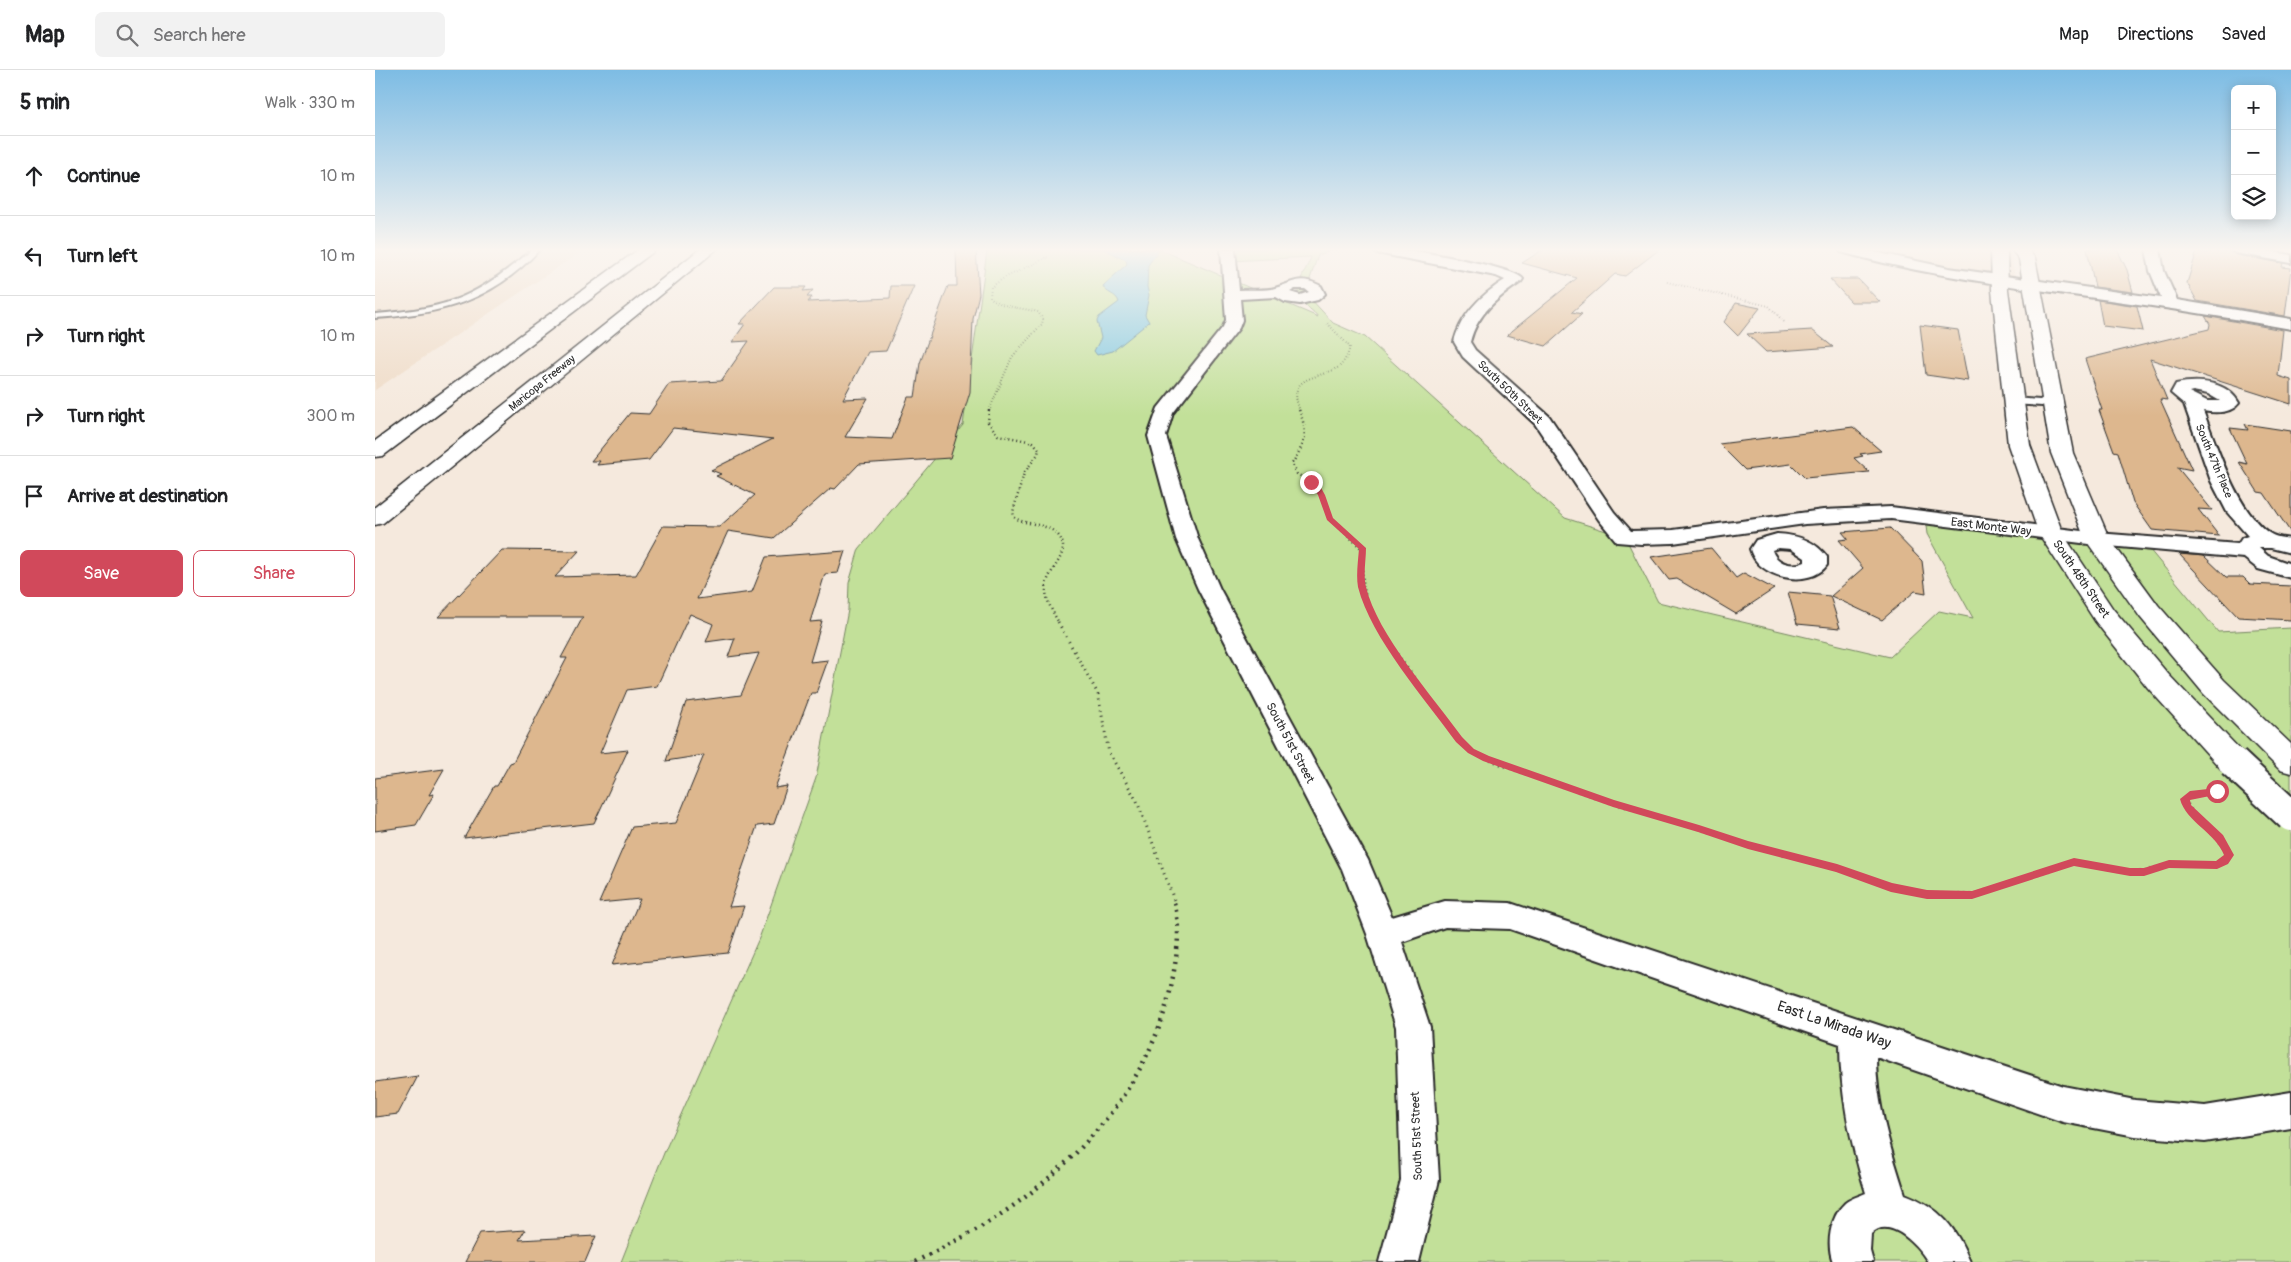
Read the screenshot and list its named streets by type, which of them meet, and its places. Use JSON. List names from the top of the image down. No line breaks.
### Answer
{"streets":{"main road":["Maricopa Freeway","South 48th Street"],"street":["South 50th Street","South 47th Place","East Monte Way","South 51st Street","East La Mirada Way"]},"crossings":[["South 50th Street","East Monte Way"],["South 47th Place","East Monte Way"],["East Monte Way","South 48th Street"],["South 51st Street","East La Mirada Way"]],"page":{"header":"Map","search":"Search here","nav":["Map","Directions","Saved"],"heading":["5 min","Walk · 330 m"],"map_buttons":["+","−"],"list":[["Continue","10 m"],["Turn left","10 m"],["Turn right","10 m"],["Turn right","300 m"],"Arrive at destination"],"buttons":["Save","Share"]}}
